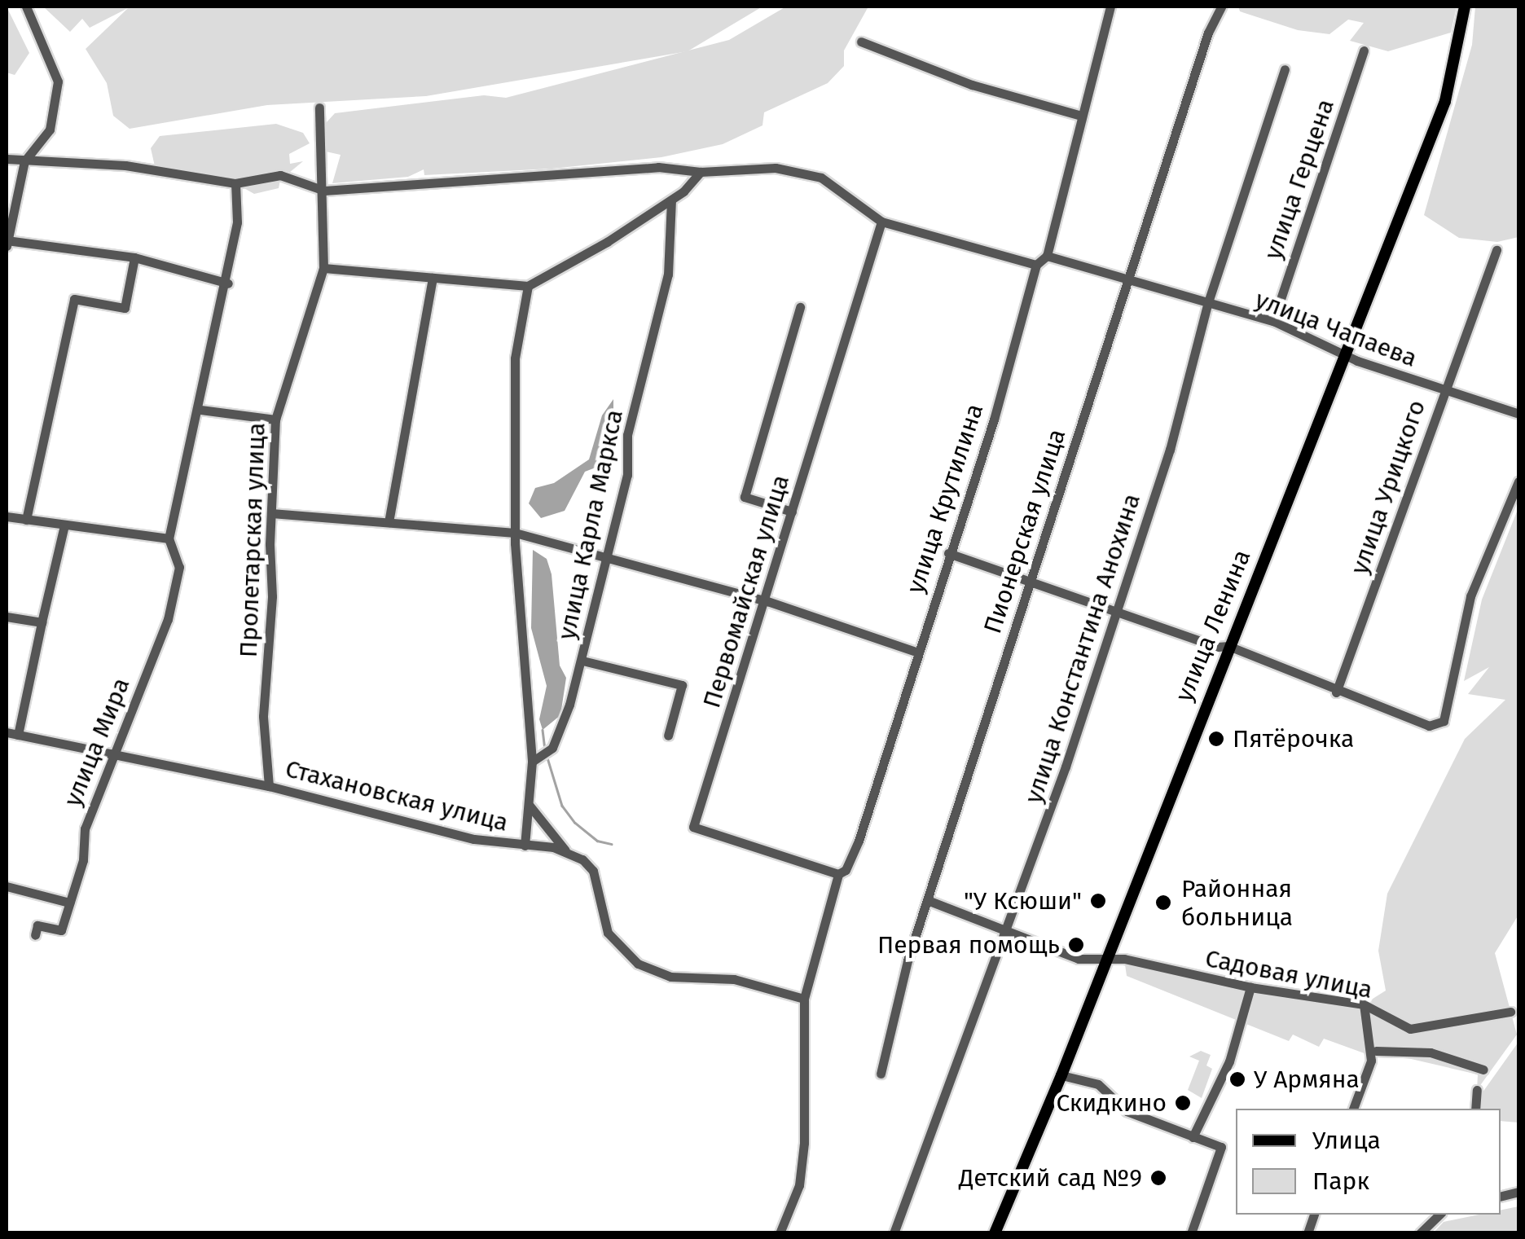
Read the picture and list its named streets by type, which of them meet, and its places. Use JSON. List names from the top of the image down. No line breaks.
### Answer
{"streets":{"main road":["улица Ленина"],"street":["улица Герцена","улица Чапаева","улица Урицкого","улица Крутилина","улица Карла Маркса","Пионерская улица","Пролетарская улица","Первомайская улица","улица Константина Анохина","улица Мира","Стахановская улица","Садовая улица"]},"crossings":[["улица Герцена","улица Чапаева"],["улица Чапаева","улица Урицкого"],["улица Чапаева","Пионерская улица"],["улица Чапаева","улица Ленина"],["улица Чапаева","улица Константина Анохина"],["улица Крутилина","Первомайская улица"],["Пионерская улица","Садовая улица"],["Пролетарская улица","Стахановская улица"],["улица Ленина","Садовая улица"],["улица Константина Анохина","Садовая улица"],["улица Мира","Стахановская улица"]],"places":["Пятёрочка","\"У Ксюши\"","Районная больница","Первая помощь","У Армяна","Скидкино","Детский сад №9"],"legend":["Улица","Парк"]}
